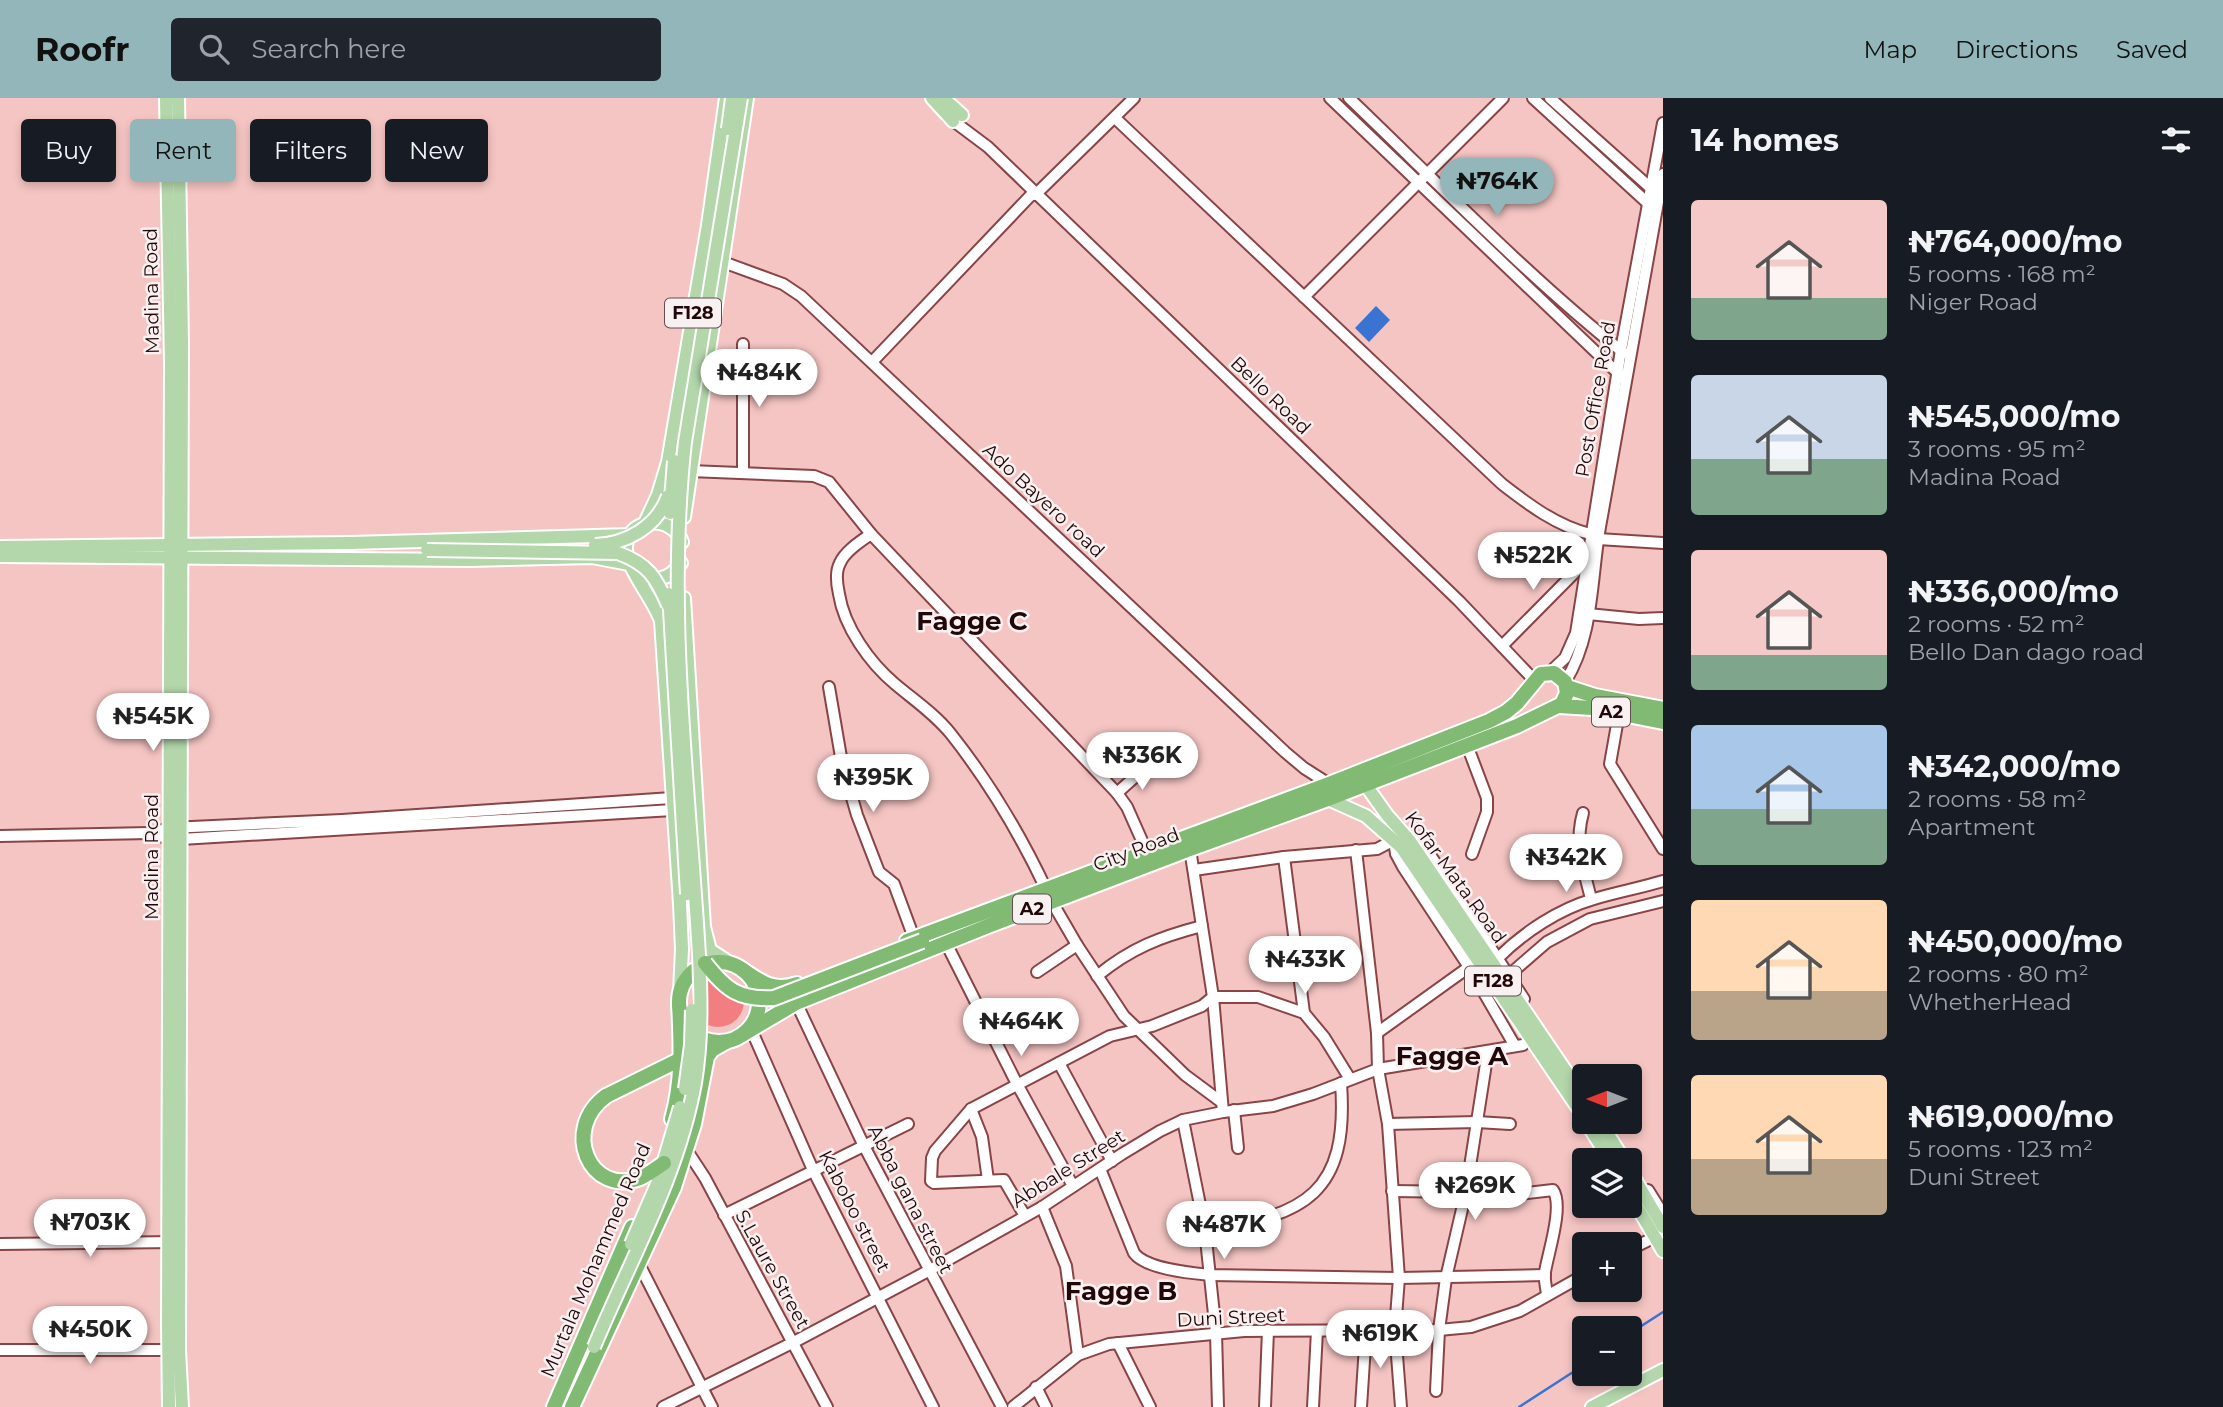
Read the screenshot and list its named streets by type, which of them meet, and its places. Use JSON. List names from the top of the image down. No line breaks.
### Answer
{"streets":{"highway":["A2","City Road","Murtala Mohammed Road"],"main road":["Madina Road","F128","Kofar Mata Road"],"street":["Bello Road","Post Office Road","Ado Bayero road","Abbale Street","Abba gana street","Kabobo street","S.Laure Street","Duni Street"]},"crossings":[["F128","Ado Bayero road"],["F128","A2"],["F128","City Road"],["F128","Kabobo street"],["F128","Murtala Mohammed Road"],["Bello Road","Post Office Road"],["Bello Road","A2"],["Bello Road","City Road"],["Post Office Road","A2"],["Post Office Road","City Road"],["Ado Bayero road","City Road"],["A2","City Road"],["A2","Kabobo street"],["A2","Murtala Mohammed Road"],["City Road","Kofar Mata Road"],["City Road","Abba gana street"],["City Road","Kabobo street"],["City Road","Murtala Mohammed Road"],["Abbale Street","Abba gana street"],["Abbale Street","Kabobo street"],["Abbale Street","S.Laure Street"],["Kabobo street","Murtala Mohammed Road"],["Murtala Mohammed Road","S.Laure Street"]],"districts":["Fagge C","Fagge A","Fagge B"],"north":"left","page":{"header":"Roofr","search":"Search here","nav":["Map","Directions","Saved"],"heading":"14 homes","chip":["Buy","Rent","Filters","New"],"price":["₦764K","₦484K","₦522K","₦545K","₦336K","₦395K","₦342K","₦433K","₦464K","₦269K","₦703K","₦487K","₦450K","₦619K"],"list":[{"name":"₦764,000/mo","note":"5 rooms · 168 m² · Niger Road"},{"name":"₦545,000/mo","note":"3 rooms · 95 m² · Madina Road"},{"name":"₦336,000/mo","note":"2 rooms · 52 m² · Bello Dan dago road"},{"name":"₦342,000/mo","note":"2 rooms · 58 m² · Apartment"},{"name":"₦450,000/mo","note":"2 rooms · 80 m² · WhetherHead"},{"name":"₦619,000/mo","note":"5 rooms · 123 m² · Duni Street"}],"map_buttons":["+","−"]}}
